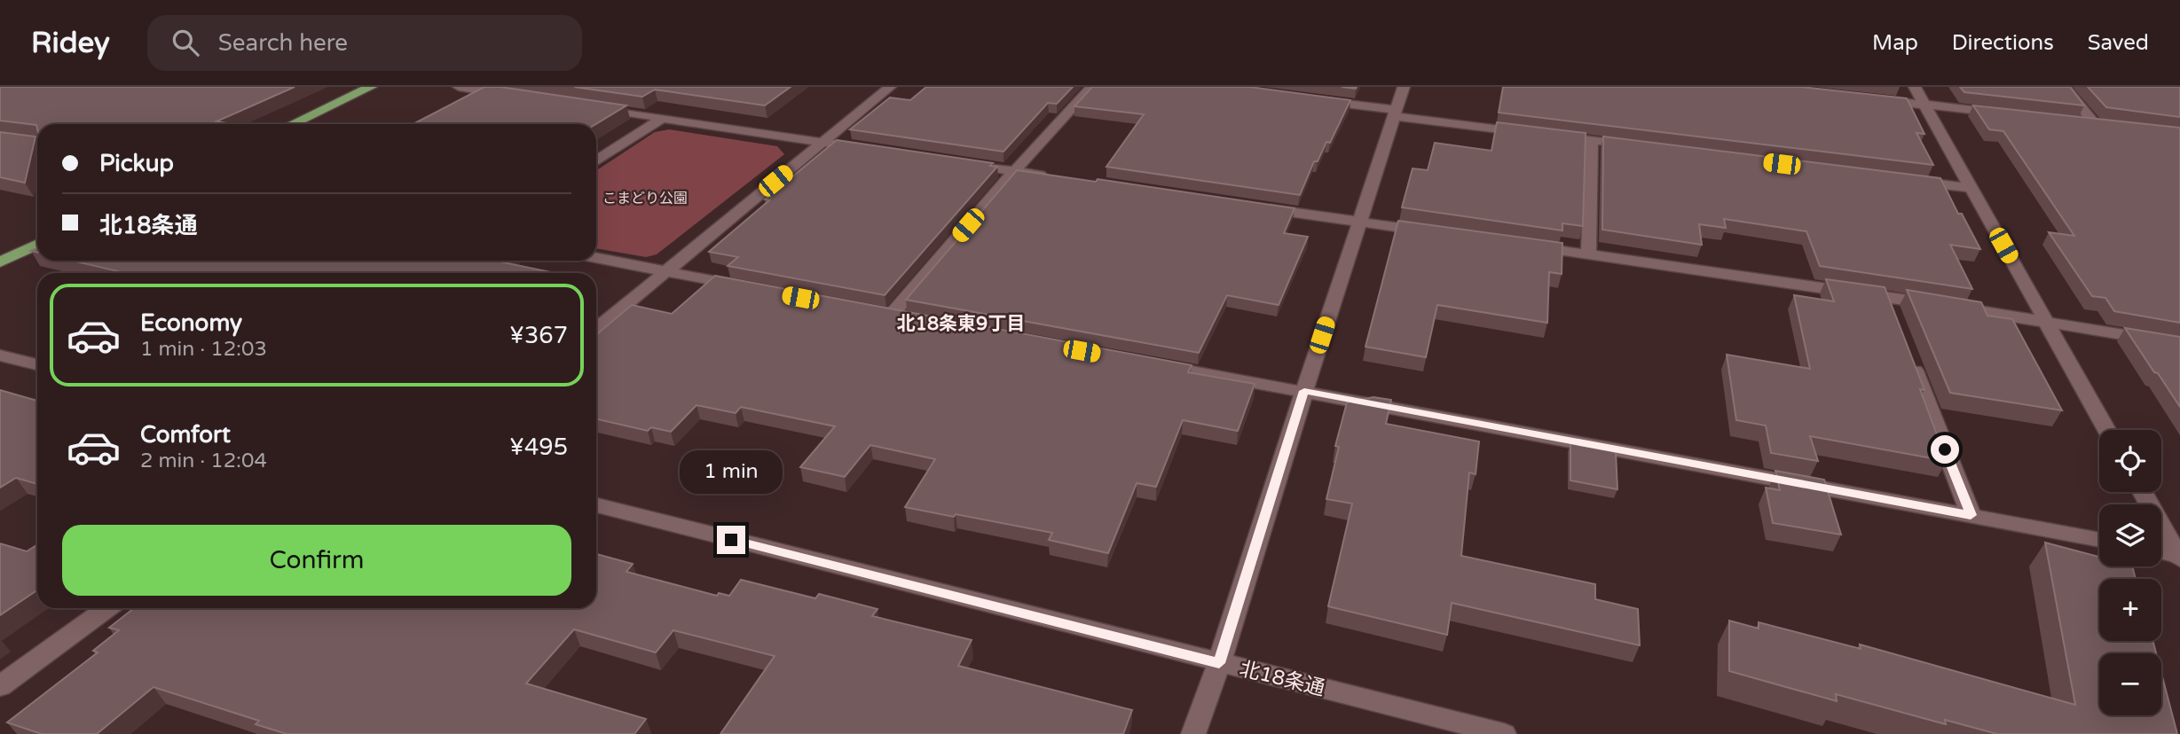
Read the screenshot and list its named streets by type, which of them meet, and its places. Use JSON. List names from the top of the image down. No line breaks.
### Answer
{"streets":{"street":["北18条通"]},"districts":["北18条東9丁目"],"parks":["こまどり公園"],"page":{"header":"Ridey","search":"Search here","nav":["Map","Directions","Saved"],"banner":["Pickup","北18条通"],"list":[{"name":"Economy","note":"1 min · 12:03","value":"¥367"},{"name":"Comfort","note":"2 min · 12:04","value":"¥495"}],"map_buttons":["+","−"],"bubble":"1 min","buttons":"Confirm"}}
